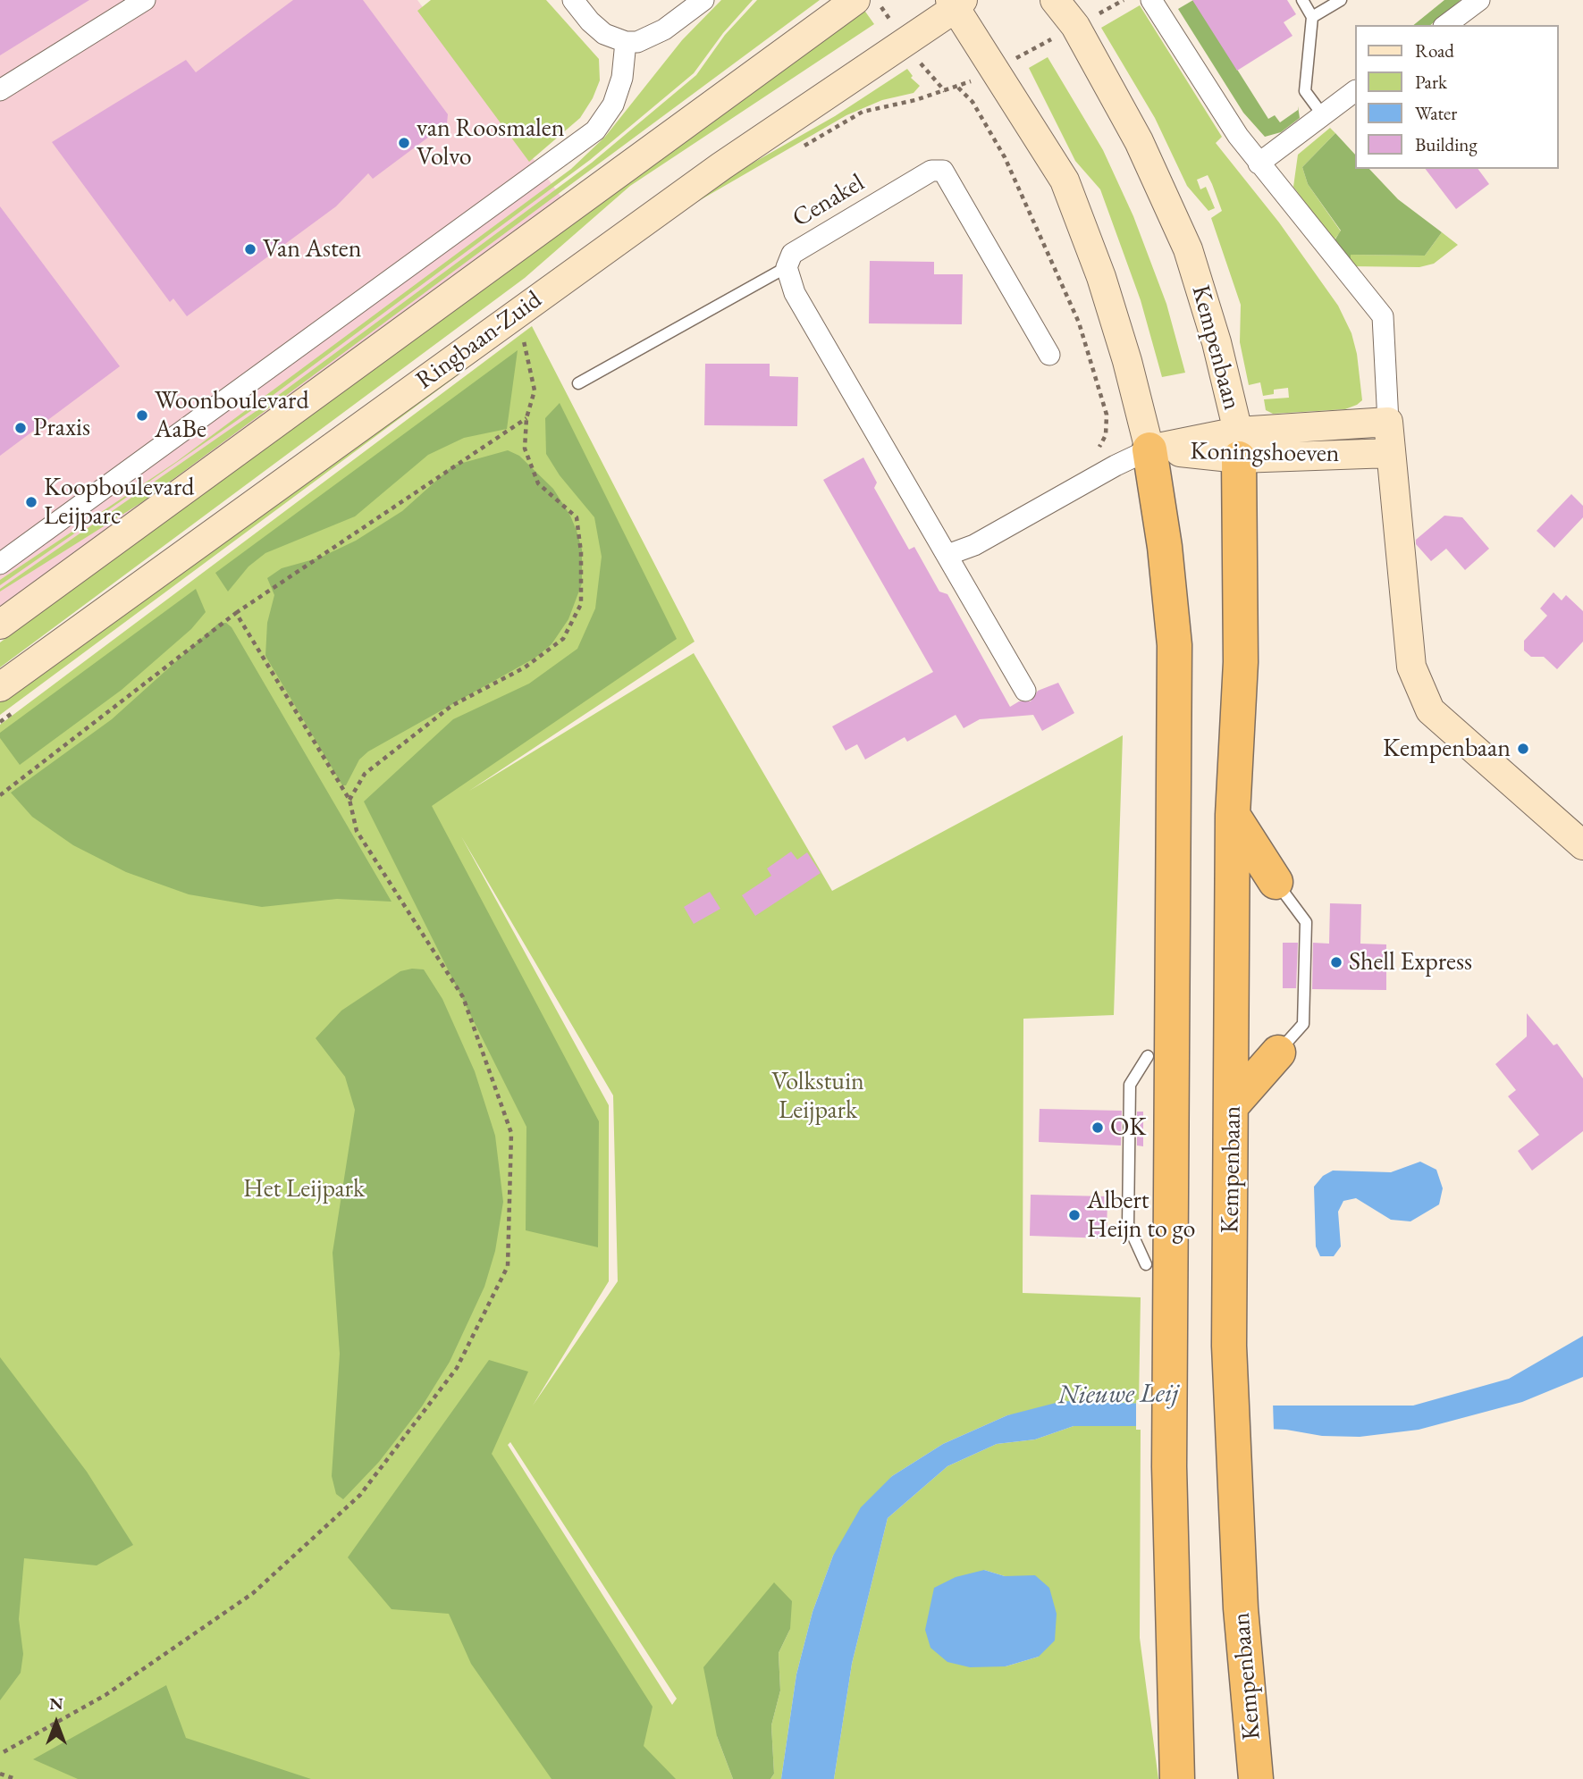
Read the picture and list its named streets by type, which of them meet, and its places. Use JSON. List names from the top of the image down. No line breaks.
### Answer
{"streets":{"highway":["Kempenbaan"],"main road":["Ringbaan-Zuid","Koningshoeven"],"street":["Cenakel"]},"crossings":[["Kempenbaan","Koningshoeven"]],"water":["Nieuwe Leij"],"parks":["Volkstuin Leijpark","Het Leijpark"],"places":["van Roosmalen Volvo","Van Asten","Woonboulevard AaBe","Praxis","Koopboulevard Leijparc","Kempenbaan","Shell Express","OK","Albert Heijn to go"],"legend":["Road","Park","Water","Building"],"north":"top"}
